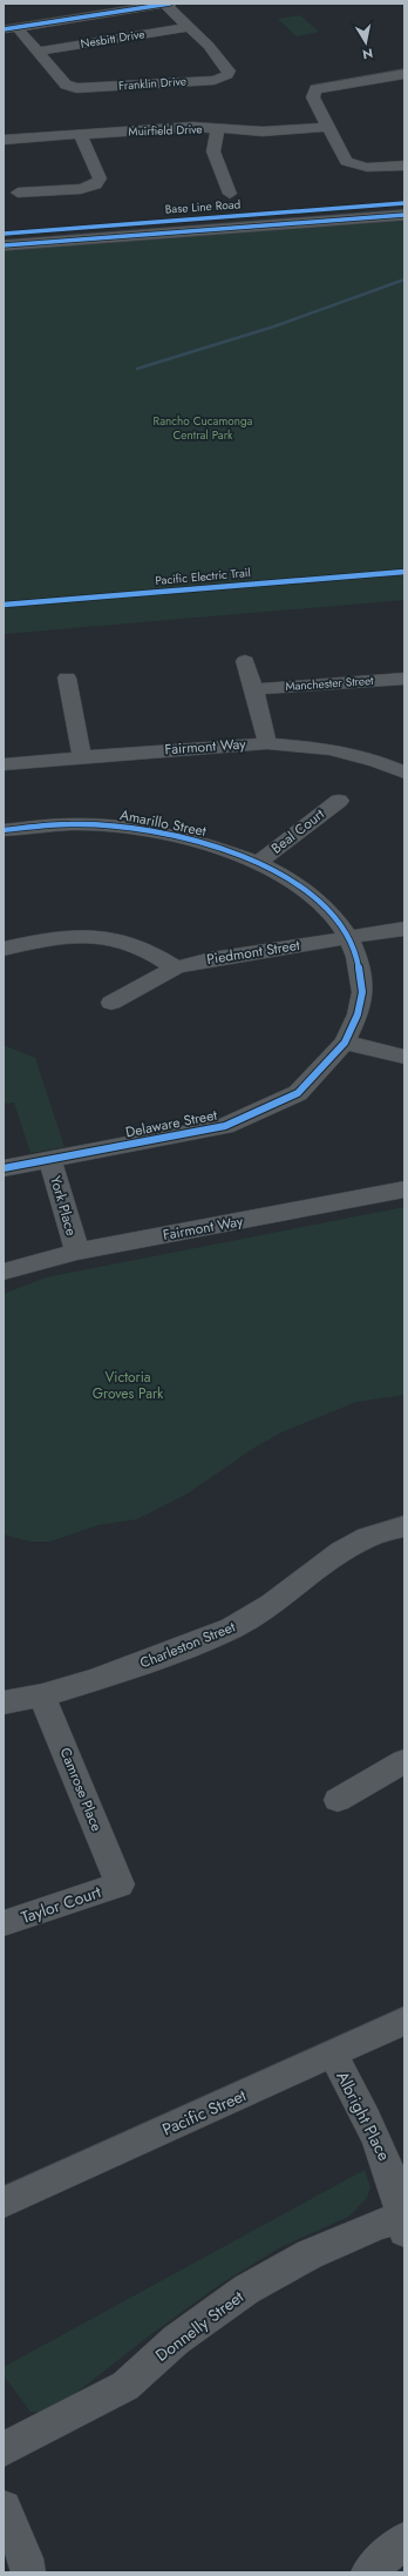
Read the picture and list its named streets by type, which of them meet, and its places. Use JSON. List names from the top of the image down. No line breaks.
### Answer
{"streets":{"main road":["Base Line Road"],"street":["Nesbitt Drive","Franklin Drive","Muirfield Drive","Manchester Street","Fairmont Way","Amarillo Street","Beal Court","Piedmont Street","Delaware Street","York Place","Charleston Street","Camrose Place","Taylor Court","Pacific Street","Albright Place","Donnelly Street"],"cycle path":["Pacific Electric Trail"]},"crossings":[["Nesbitt Drive","Franklin Drive"],["Fairmont Way","York Place"],["Amarillo Street","Beal Court"],["Amarillo Street","Piedmont Street"],["Amarillo Street","Delaware Street"],["Piedmont Street","Delaware Street"],["Delaware Street","York Place"],["Charleston Street","Camrose Place"],["Camrose Place","Taylor Court"],["Pacific Street","Albright Place"],["Albright Place","Donnelly Street"]],"parks":["Rancho Cucamonga Central Park","Victoria Groves Park"],"north":"bottom"}
